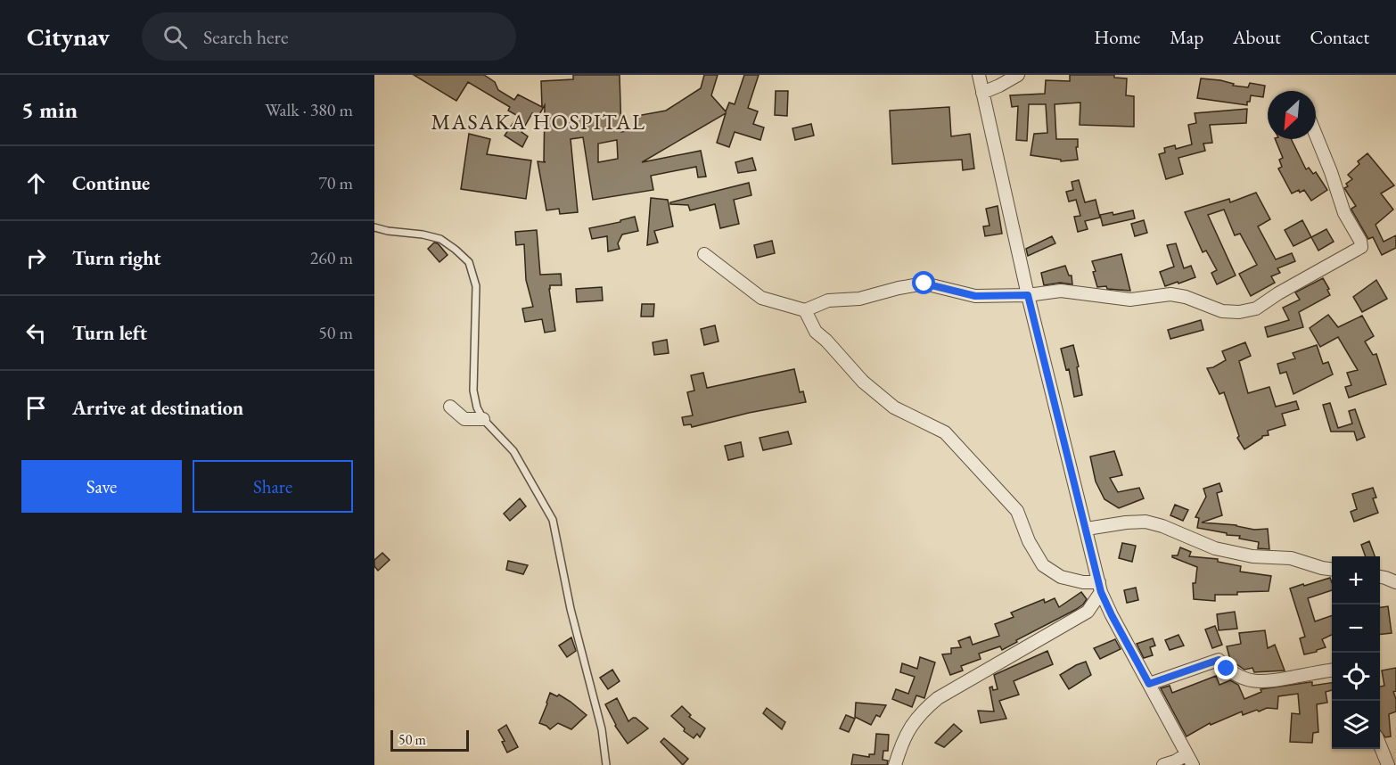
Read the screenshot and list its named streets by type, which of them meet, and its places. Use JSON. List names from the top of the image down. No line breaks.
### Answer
{"districts":["MASAKA HOSPITAL"],"scale_bar":"50 m","north":"bottom left","page":{"header":"Citynav","search":"Search here","nav":["Home","Map","About","Contact"],"heading":["5 min","Walk · 380 m"],"list":[["Continue","70 m"],["Turn right","260 m"],["Turn left","50 m"],"Arrive at destination"],"buttons":["Save","Share"],"map_buttons":["+","−"],"scale":"50 m"}}
